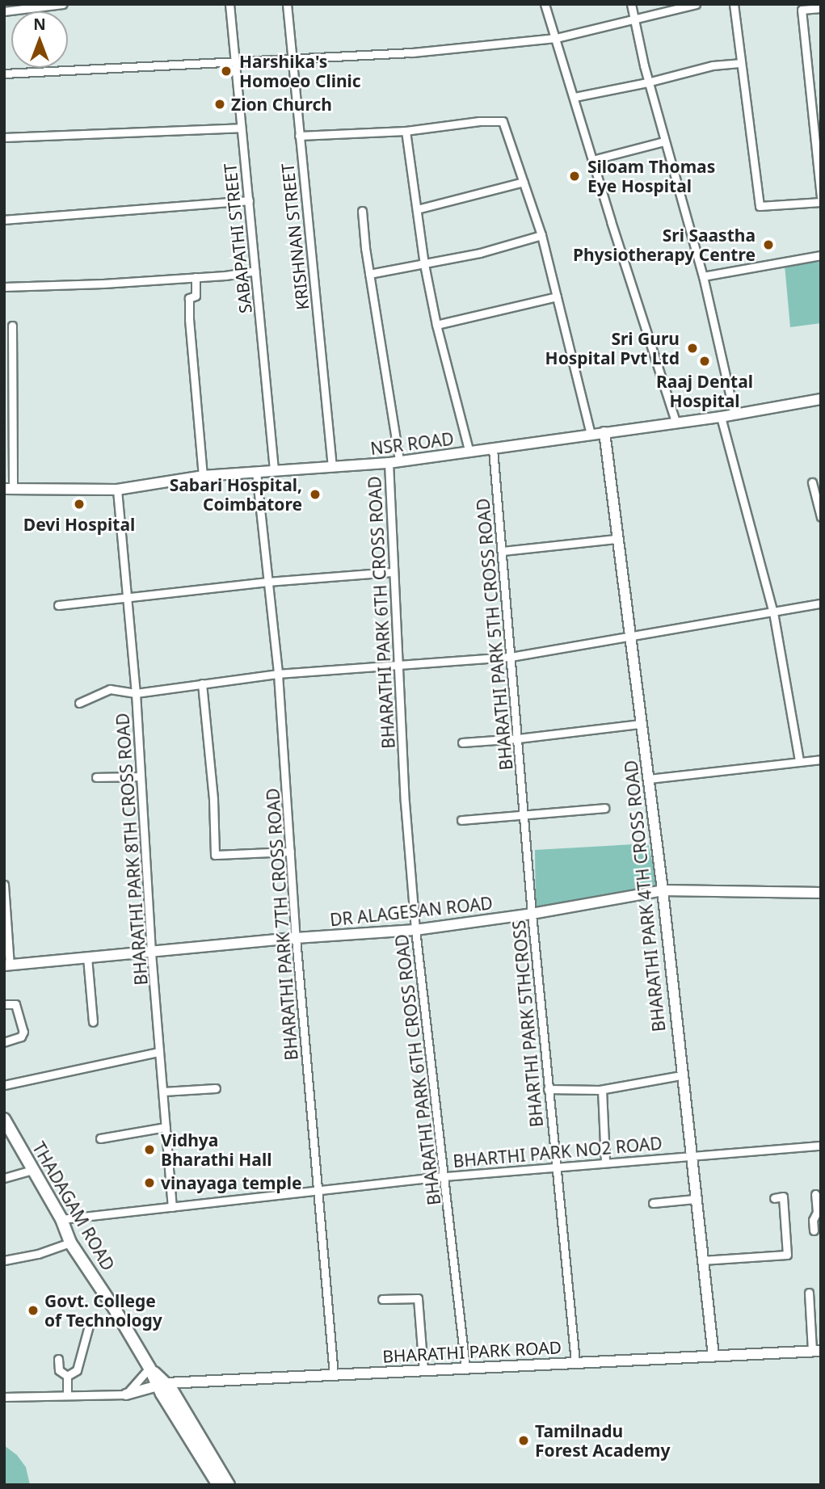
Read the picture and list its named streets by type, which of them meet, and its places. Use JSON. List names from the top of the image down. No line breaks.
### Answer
{"streets":{"main road":["THADAGAM ROAD"],"street":["KRISHNAN STREET","SABAPATHI STREET","NSR ROAD","BHARATHI PARK 6TH CROSS ROAD","BHARATHI PARK 5TH CROSS ROAD","BHARATHI PARK 8TH CROSS ROAD","BHARATHI PARK 4TH CROSS ROAD","DR ALAGESAN ROAD","BHARATHI PARK 7TH CROSS ROAD","BHARTHI PARK 5THCROSS","BHARTHI PARK NO2 ROAD","BHARATHI PARK ROAD"]},"crossings":[["KRISHNAN STREET","NSR ROAD"],["SABAPATHI STREET","NSR ROAD"],["NSR ROAD","BHARATHI PARK 6TH CROSS ROAD"],["NSR ROAD","BHARATHI PARK 5TH CROSS ROAD"],["NSR ROAD","BHARATHI PARK 8TH CROSS ROAD"],["NSR ROAD","BHARATHI PARK 4TH CROSS ROAD"],["NSR ROAD","BHARATHI PARK 7TH CROSS ROAD"],["BHARATHI PARK 6TH CROSS ROAD","DR ALAGESAN ROAD"],["BHARATHI PARK 6TH CROSS ROAD","BHARTHI PARK NO2 ROAD"],["BHARATHI PARK 6TH CROSS ROAD","BHARATHI PARK ROAD"],["BHARATHI PARK 5TH CROSS ROAD","BHARTHI PARK 5THCROSS"],["BHARATHI PARK 8TH CROSS ROAD","DR ALAGESAN ROAD"],["BHARATHI PARK 8TH CROSS ROAD","BHARTHI PARK NO2 ROAD"],["BHARATHI PARK 4TH CROSS ROAD","DR ALAGESAN ROAD"],["BHARATHI PARK 4TH CROSS ROAD","BHARTHI PARK NO2 ROAD"],["BHARATHI PARK 4TH CROSS ROAD","BHARATHI PARK ROAD"],["DR ALAGESAN ROAD","BHARATHI PARK 7TH CROSS ROAD"],["DR ALAGESAN ROAD","BHARTHI PARK 5THCROSS"],["BHARATHI PARK 7TH CROSS ROAD","BHARTHI PARK NO2 ROAD"],["BHARATHI PARK 7TH CROSS ROAD","BHARATHI PARK ROAD"],["BHARTHI PARK 5THCROSS","BHARTHI PARK NO2 ROAD"],["BHARTHI PARK 5THCROSS","BHARATHI PARK ROAD"],["BHARTHI PARK NO2 ROAD","THADAGAM ROAD"],["THADAGAM ROAD","BHARATHI PARK ROAD"]],"places":["Harshika's Homoeo Clinic","Zion Church","Siloam Thomas Eye Hospital","Sri Saastha Physiotherapy Centre","Sri Guru Hospital Pvt Ltd","Raaj Dental Hospital","Sabari Hospital, Coimbatore","Devi Hospital","Vidhya Bharathi Hall","vinayaga temple","Govt. College of Technology","Tamilnadu Forest Academy"],"north":"top"}
